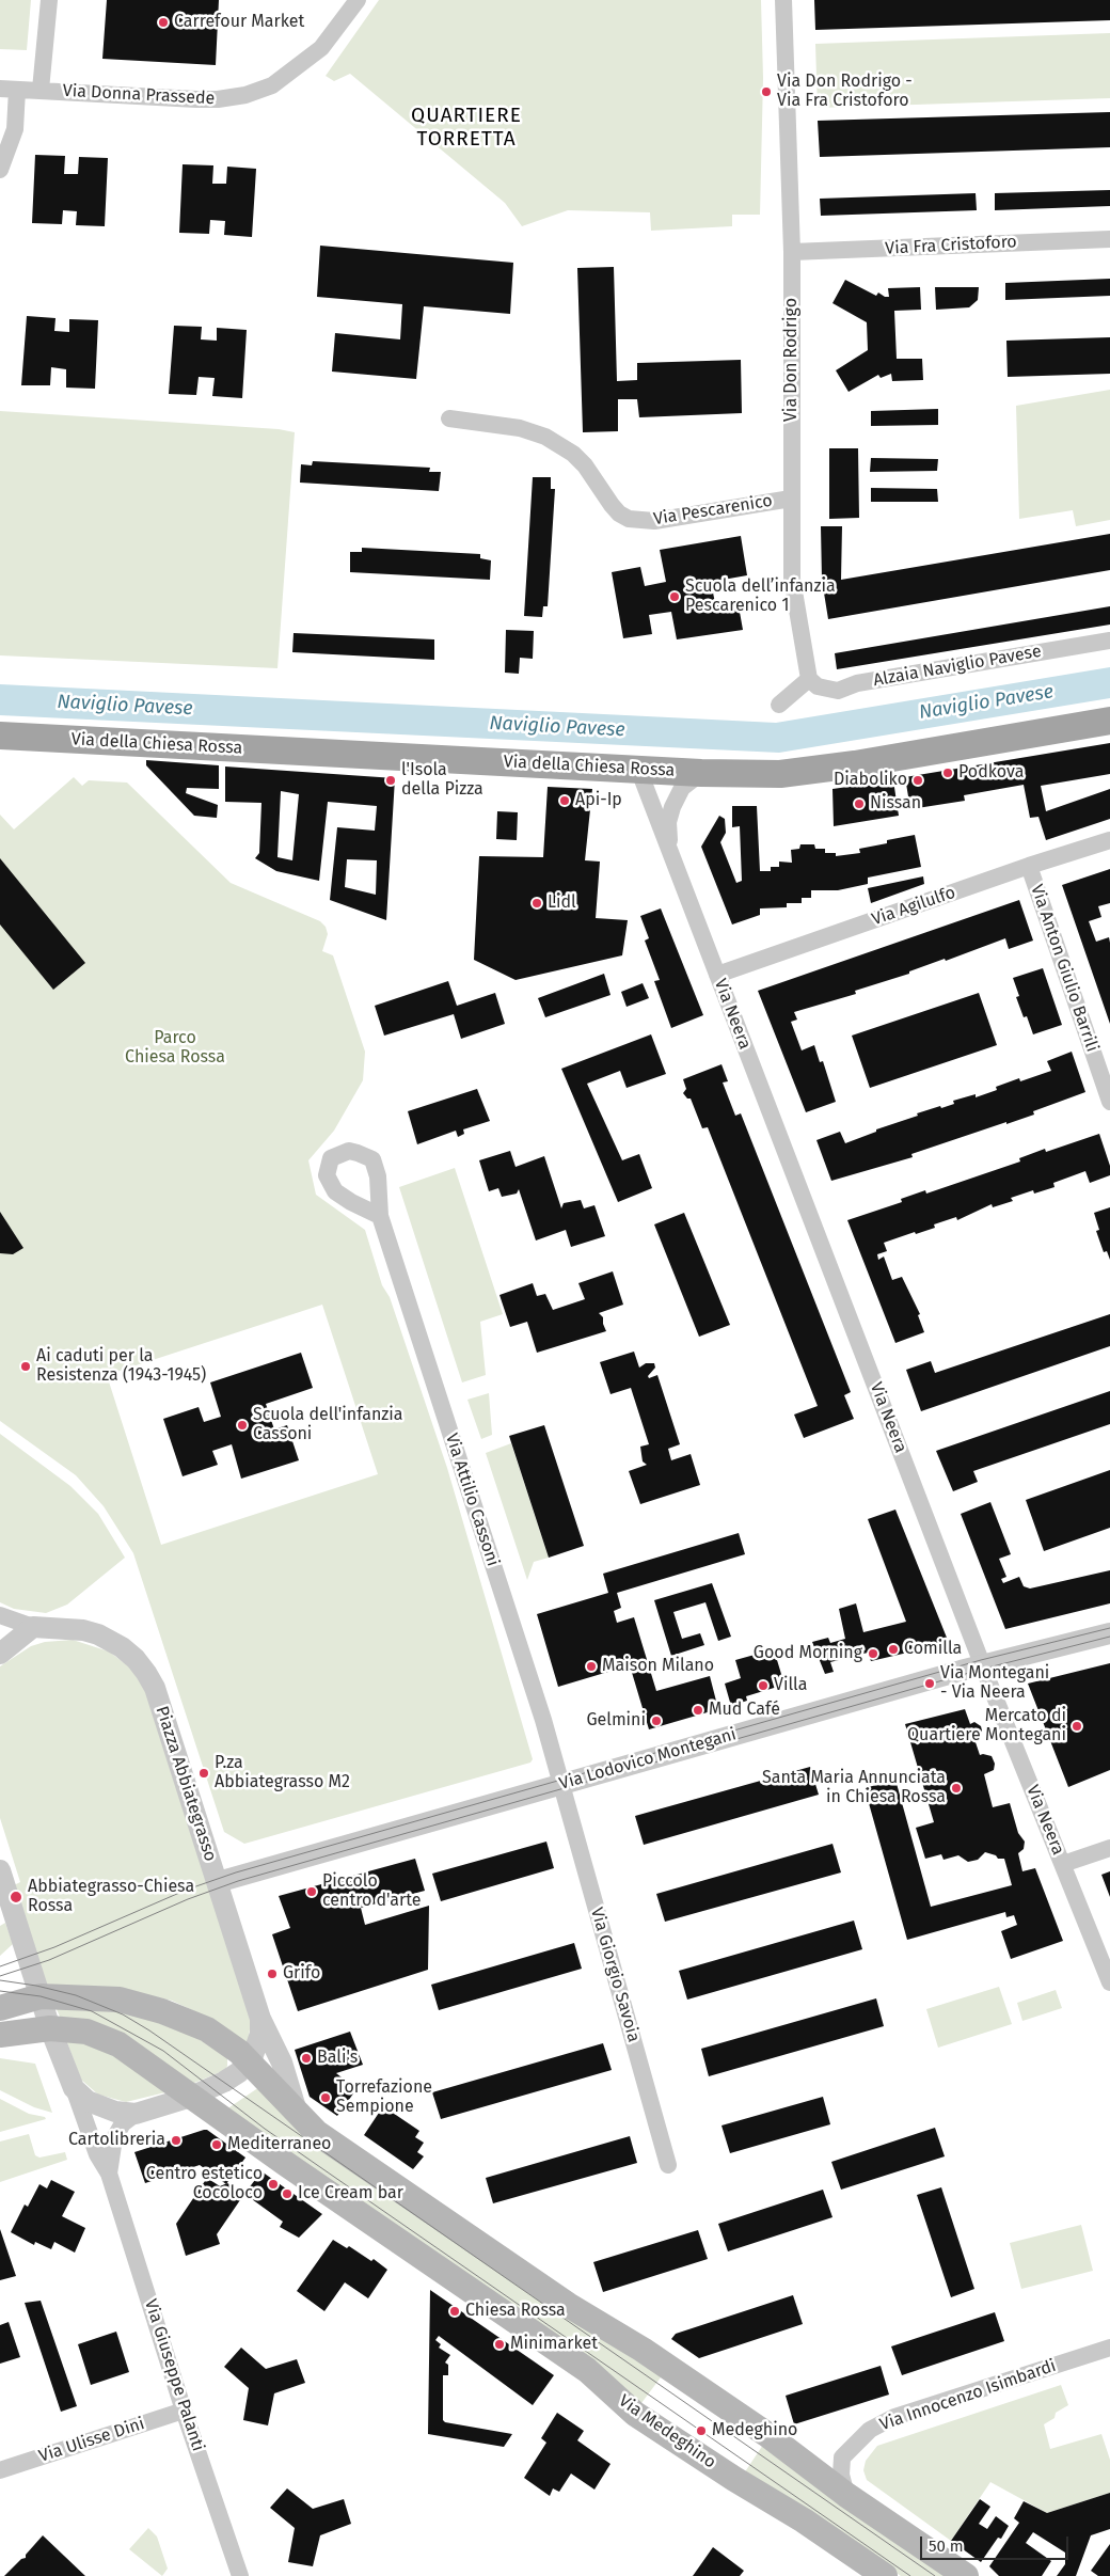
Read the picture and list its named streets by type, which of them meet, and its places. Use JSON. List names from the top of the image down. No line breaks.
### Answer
{"streets":{"main road":["Via della Chiesa Rossa","Via Medeghino"],"street":["Via Donna Prassede","Via Fra Cristoforo","Via Don Rodrigo","Via Pescarenico","Alzaia Naviglio Pavese","Via Agilulfo","Via Anton Giulio Barrili","Via Neera","Via Attilio Cassoni","Via Lodovico Montegani","Piazza Abbiategrasso","Via Giorgio Savoia","Via Giuseppe Palanti","Via Innocenzo Isimbardi","Via Ulisse Dini"]},"crossings":[["Via Fra Cristoforo","Via Don Rodrigo"],["Via Don Rodrigo","Via Pescarenico"],["Via Don Rodrigo","Alzaia Naviglio Pavese"],["Via della Chiesa Rossa","Via Neera"],["Via Agilulfo","Via Anton Giulio Barrili"],["Via Agilulfo","Via Neera"],["Via Neera","Via Lodovico Montegani"],["Via Attilio Cassoni","Via Lodovico Montegani"],["Via Attilio Cassoni","Via Giorgio Savoia"],["Via Lodovico Montegani","Piazza Abbiategrasso"],["Via Lodovico Montegani","Via Giorgio Savoia"],["Piazza Abbiategrasso","Via Giuseppe Palanti"],["Piazza Abbiategrasso","Via Medeghino"],["Via Giuseppe Palanti","Via Ulisse Dini"]],"districts":["QUARTIERE TORRETTA"],"water":["Naviglio Pavese"],"parks":["Parco Chiesa Rossa"],"places":["Carrefour Market","Via Don Rodrigo - Via Fra Cristoforo","Scuola dell’infanzia Pescarenico 1","Podkova","l'Isola della Pizza","Diaboliko","Api-Ip","Nissan","Lidl","Ai caduti per la Resistenza (1943-1945)","Scuola dell'infanzia Cassoni","Comilla","Good Morning","Maison Milano","Via Montegani - Via Neera","Villa","Mud Café","Gelmini","Mercato di Quartiere Montegani","P.za Abbiategrasso M2","Santa Maria Annunciata in Chiesa Rossa","Piccolo centro d'arte","Abbiategrasso-Chiesa Rossa","Grifo","Bali's","Torrefazione Sempione","Cartolibreria","Mediterraneo","Centro estetico Cocoloco","Ice Cream bar","Chiesa Rossa","Minimarket","Medeghino"],"scale_bar":"50 m"}
